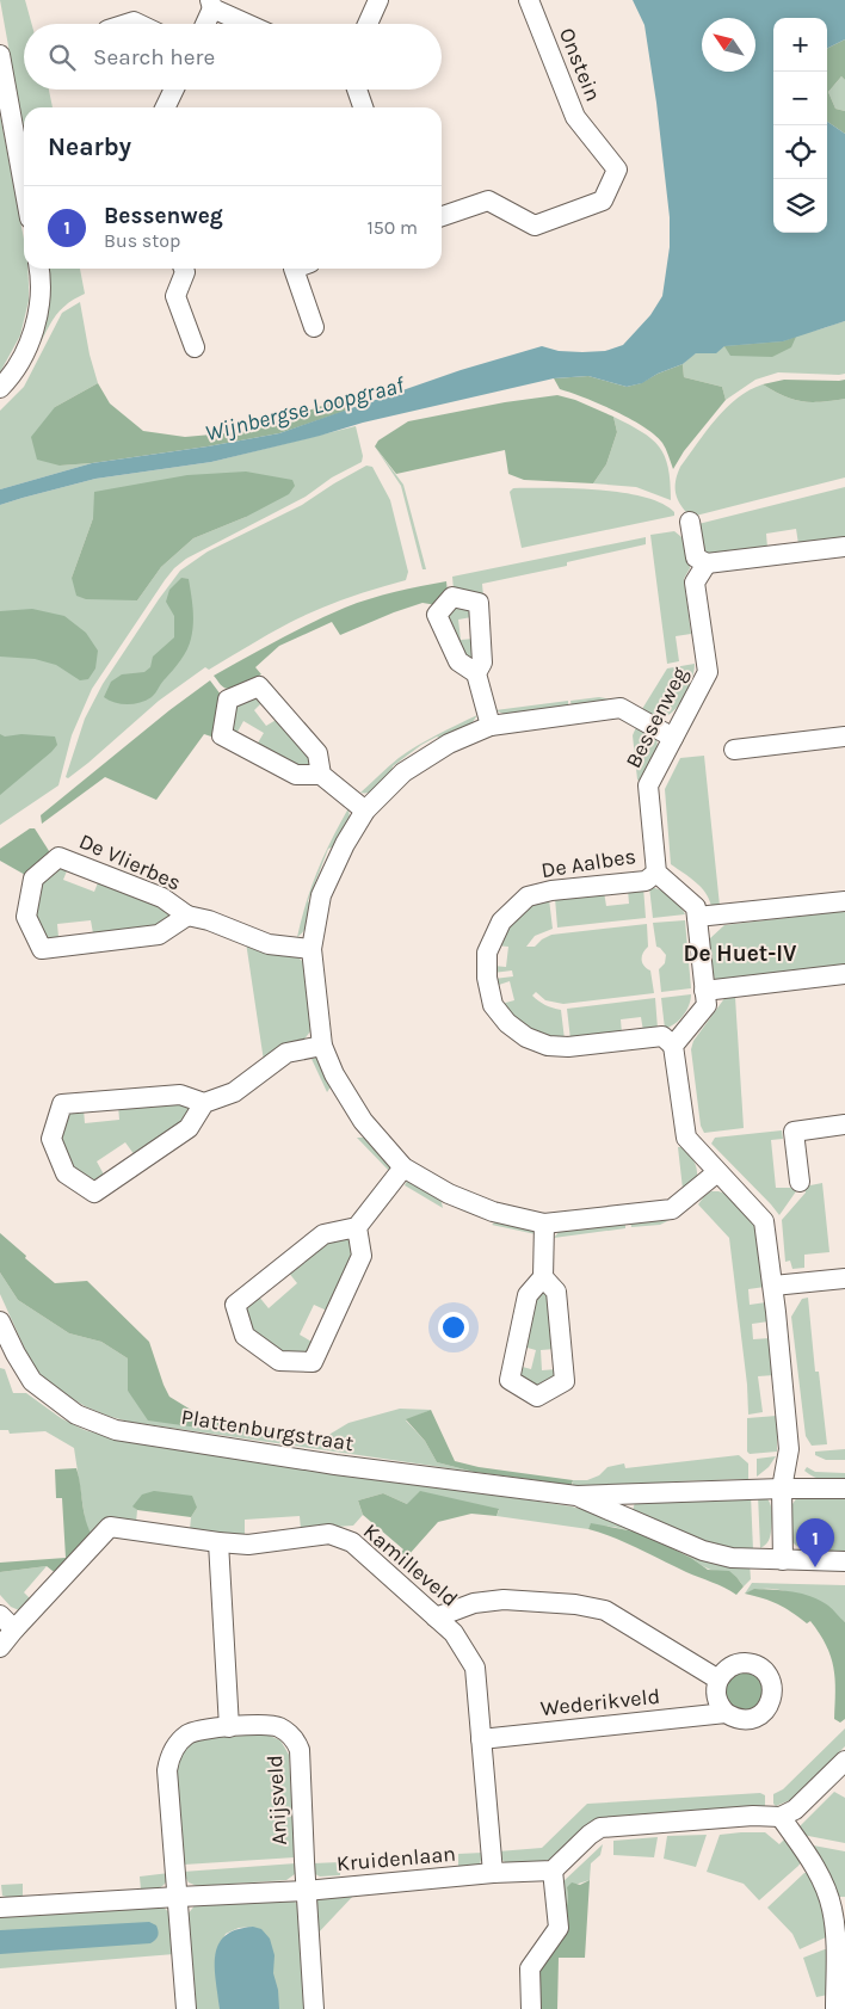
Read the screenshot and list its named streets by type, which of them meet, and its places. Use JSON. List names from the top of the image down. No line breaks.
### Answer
{"streets":{"street":["Onstein","Bessenweg","De Vlierbes","De Aalbes","Plattenburgstraat","Kamilleveld","Wederikveld","Anijsveld","Kruidenlaan"]},"crossings":[["Bessenweg","De Aalbes"],["Kamilleveld","Wederikveld"],["Kamilleveld","Kruidenlaan"],["Anijsveld","Kruidenlaan"]],"districts":["De Huet-IV"],"water":["Wijnbergse Loopgraaf"],"north":"top left","page":{"map_buttons":["+","−"],"search":"Search here","heading":"Nearby","list":[{"mark":"1","name":"Bessenweg","note":"Bus stop","value":"150 m"}],"pins":"1"}}
